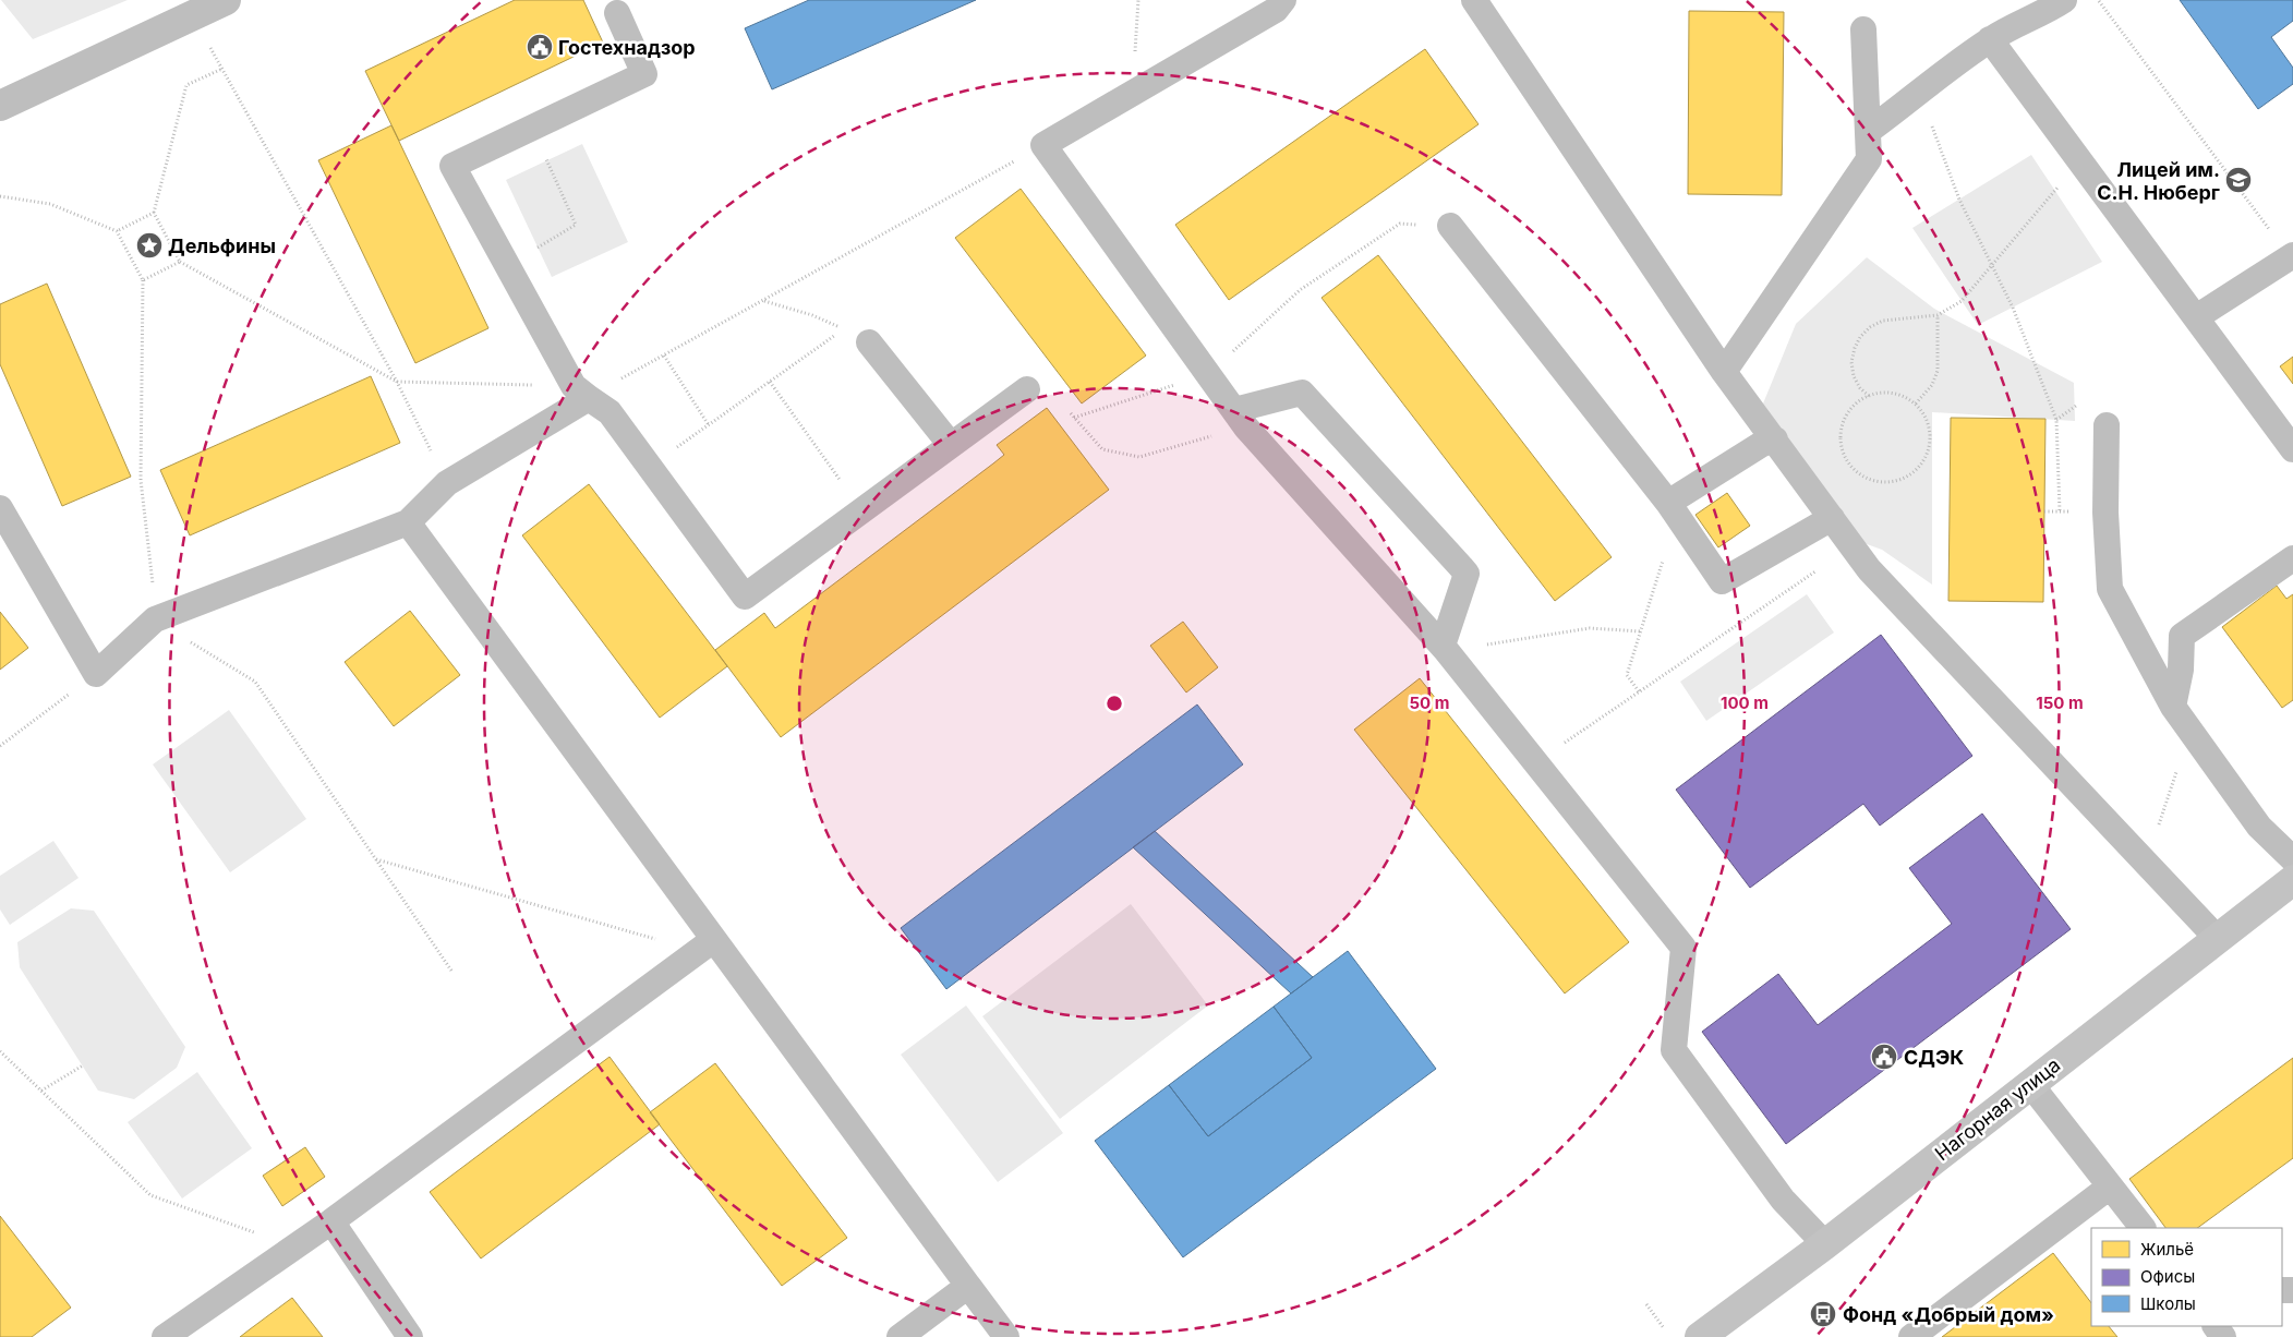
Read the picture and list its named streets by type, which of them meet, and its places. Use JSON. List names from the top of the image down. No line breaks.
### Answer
{"streets":{"street":["Нагорная улица"]},"places":{"public building":["Гостехнадзор","СДЭК"],"school or university":["Лицей им. С.Н. Нюберг"],"place":["Дельфины"],"bus stop":["Фонд «Добрый дом»"]},"legend":["Жильё","Офисы","Школы"],"rings":["50 m","100 m","150 m"]}
